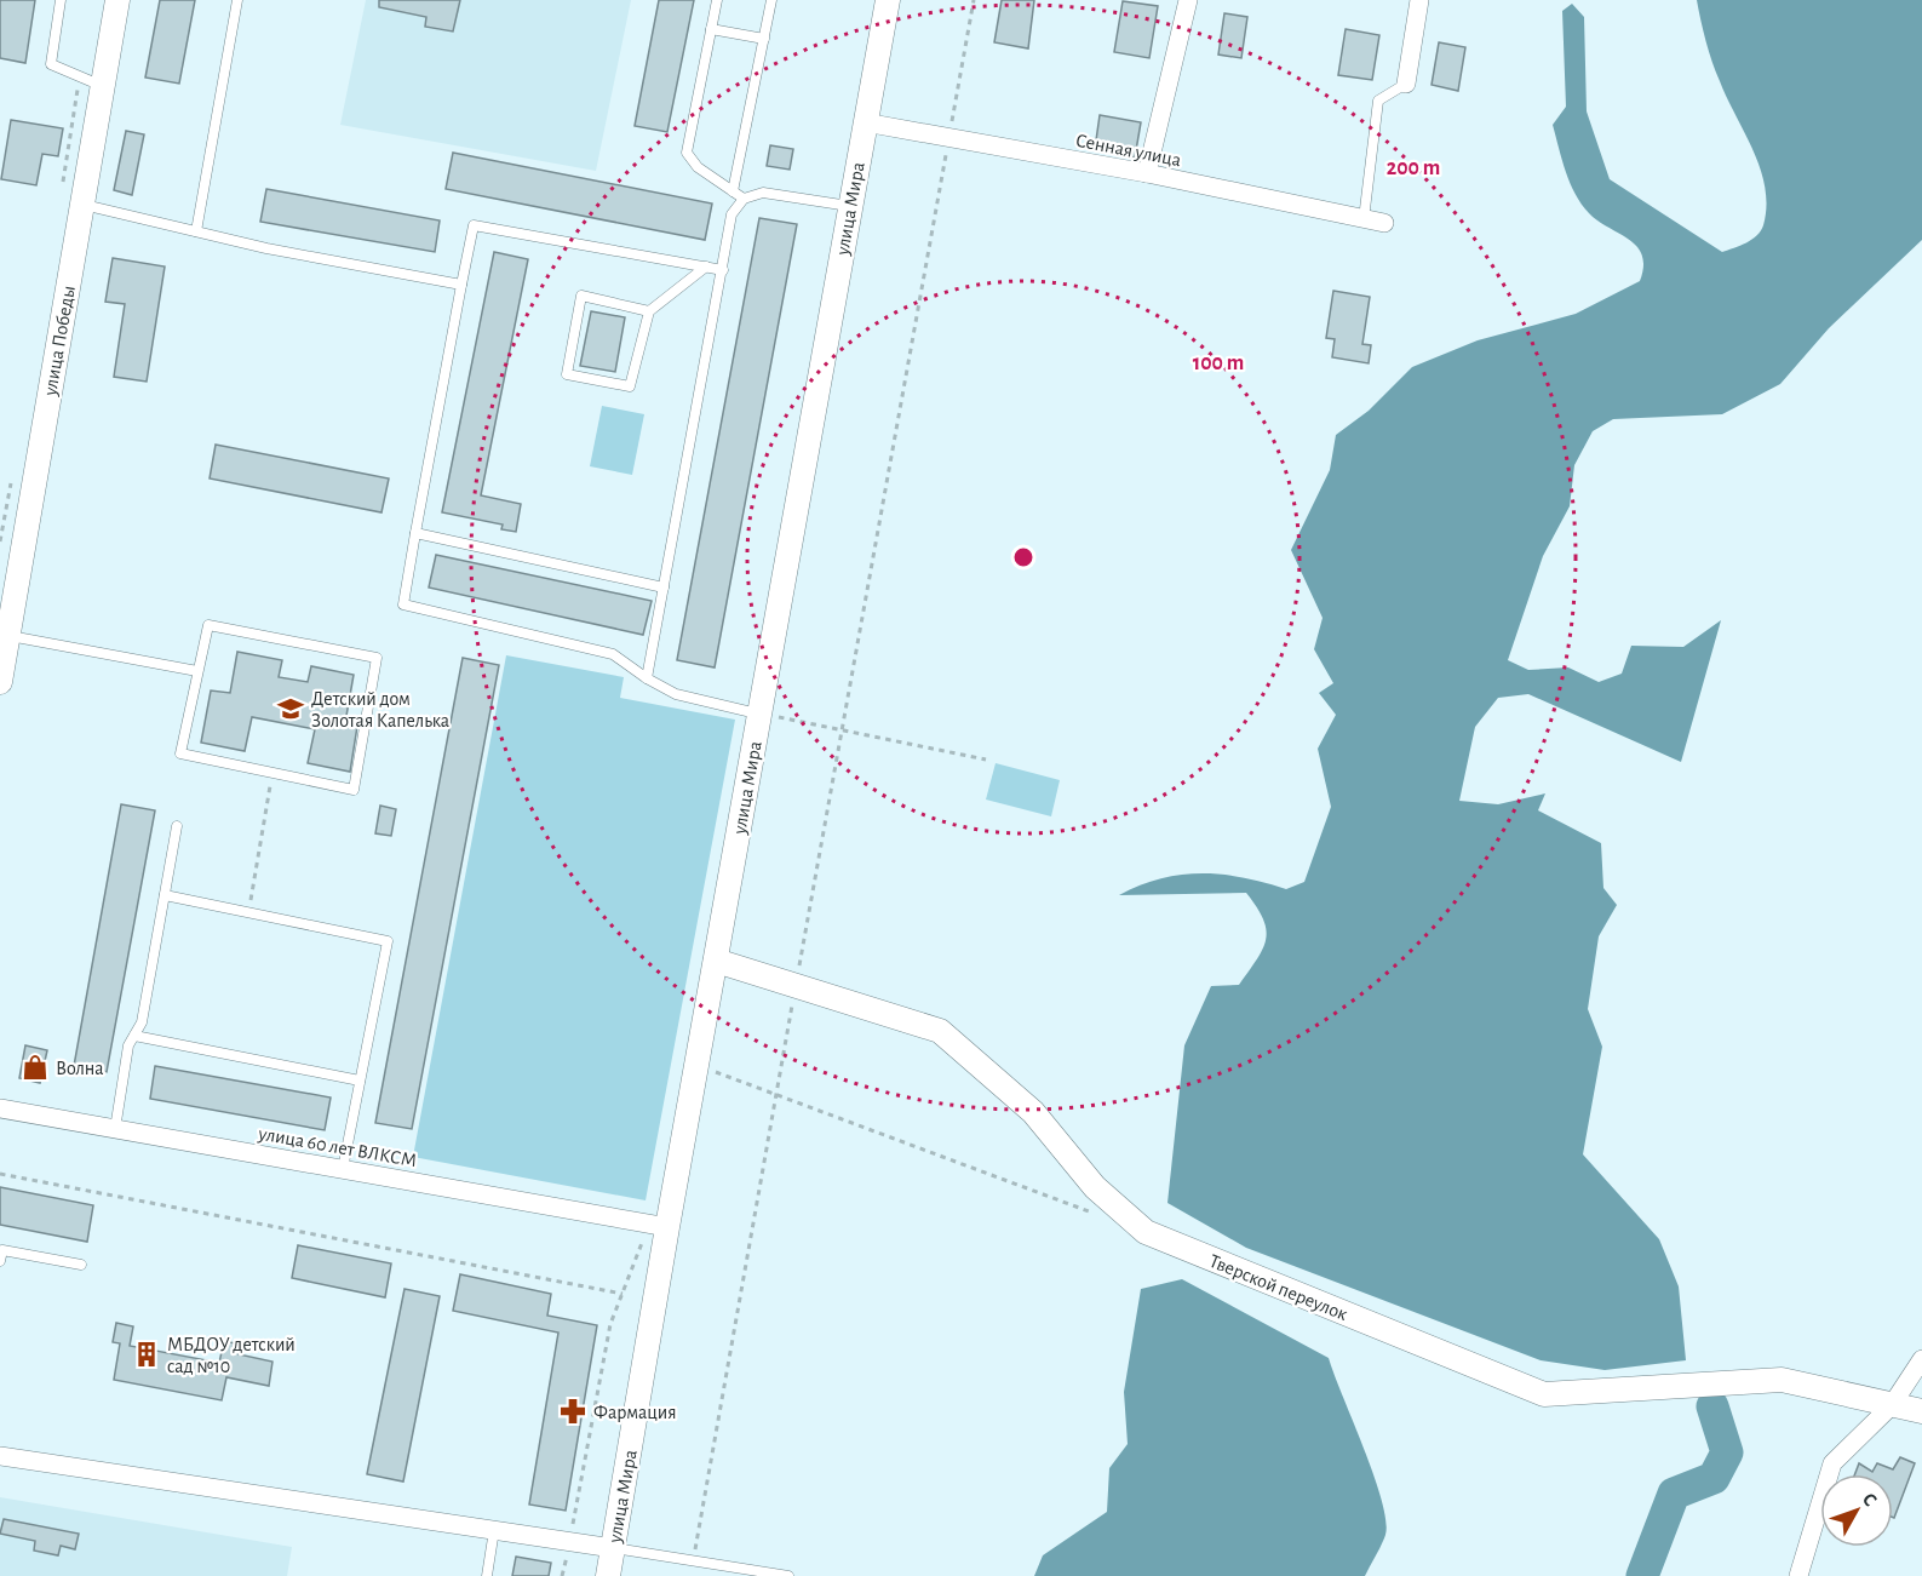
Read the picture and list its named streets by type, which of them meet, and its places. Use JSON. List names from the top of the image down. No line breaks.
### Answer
{"streets":{"street":["Сенная улица","улица Мира","улица Победы","улица 60 лет ВЛКСМ","Тверской переулок"]},"crossings":[["Сенная улица","улица Мира"],["улица Мира","улица 60 лет ВЛКСМ"],["улица Мира","Тверской переулок"]],"places":{"school or university":["Детский дом Золотая Капелька"],"shop":["Волна"],"building":["МБДОУ детский сад №10"],"pharmacy":["Фармация"]},"north":"top right","rings":["200 m","100 m"]}
